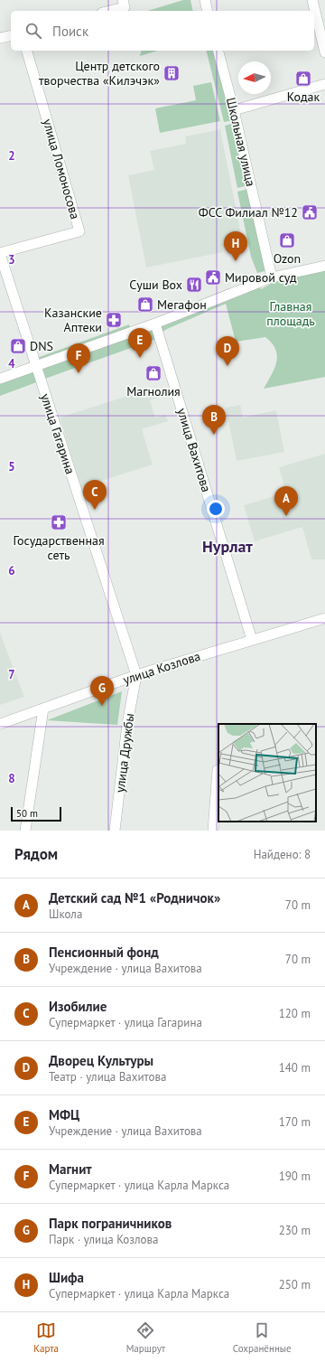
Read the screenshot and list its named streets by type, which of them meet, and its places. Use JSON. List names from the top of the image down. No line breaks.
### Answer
{"streets":{"street":["Школьная улица","улица Ломоносова","улица Гагарина","улица Вахитова","улица Козлова","улица Дружбы"]},"crossings":[["улица Ломоносова","улица Гагарина"],["улица Гагарина","улица Козлова"],["улица Гагарина","улица Дружбы"],["улица Вахитова","улица Козлова"],["улица Козлова","улица Дружбы"]],"districts":["Нурлат"],"parks":["Главная площадь"],"places":{"building":["Центр детского творчества «Килэчэк»"],"shop":["Кодак","Ozon","Мегафон","DNS","Магнолия"],"public building":["ФСС Филиал №12","Мировой суд"],"restaurant":["Суши Box"],"pharmacy":["Казанские Аптеки","Государственная сеть"]},"scale_bar":"50 m","north":"left","page":{"search":"Поиск","pins":["H","E","D","F","B","C","A","G"],"scale":"50 m","heading":["Рядом","Найдено: 8"],"list":[{"mark":"A","name":"Детский сад №1 «Родничок»","note":"Школа","value":"70 m"},{"mark":"B","name":"Пенсионный фонд","note":"Учреждение · улица Вахитова","value":"70 m"},{"mark":"C","name":"Изобилие","note":"Супермаркет · улица Гагарина","value":"120 m"},{"mark":"D","name":"Дворец Культуры","note":"Театр · улица Вахитова","value":"140 m"},{"mark":"E","name":"МФЦ","note":"Учреждение · улица Вахитова","value":"170 m"},{"mark":"F","name":"Магнит","note":"Супермаркет · улица Карла Маркса","value":"190 m"},{"mark":"G","name":"Парк пограничников","note":"Парк · улица Козлова","value":"230 m"},{"mark":"H","name":"Шифа","note":"Супермаркет · улица Карла Маркса","value":"250 m"}],"nav":["Карта","Маршрут","Сохранённые"]},"grid":{"rows":["2","3","4","5","6","7","8"]}}
